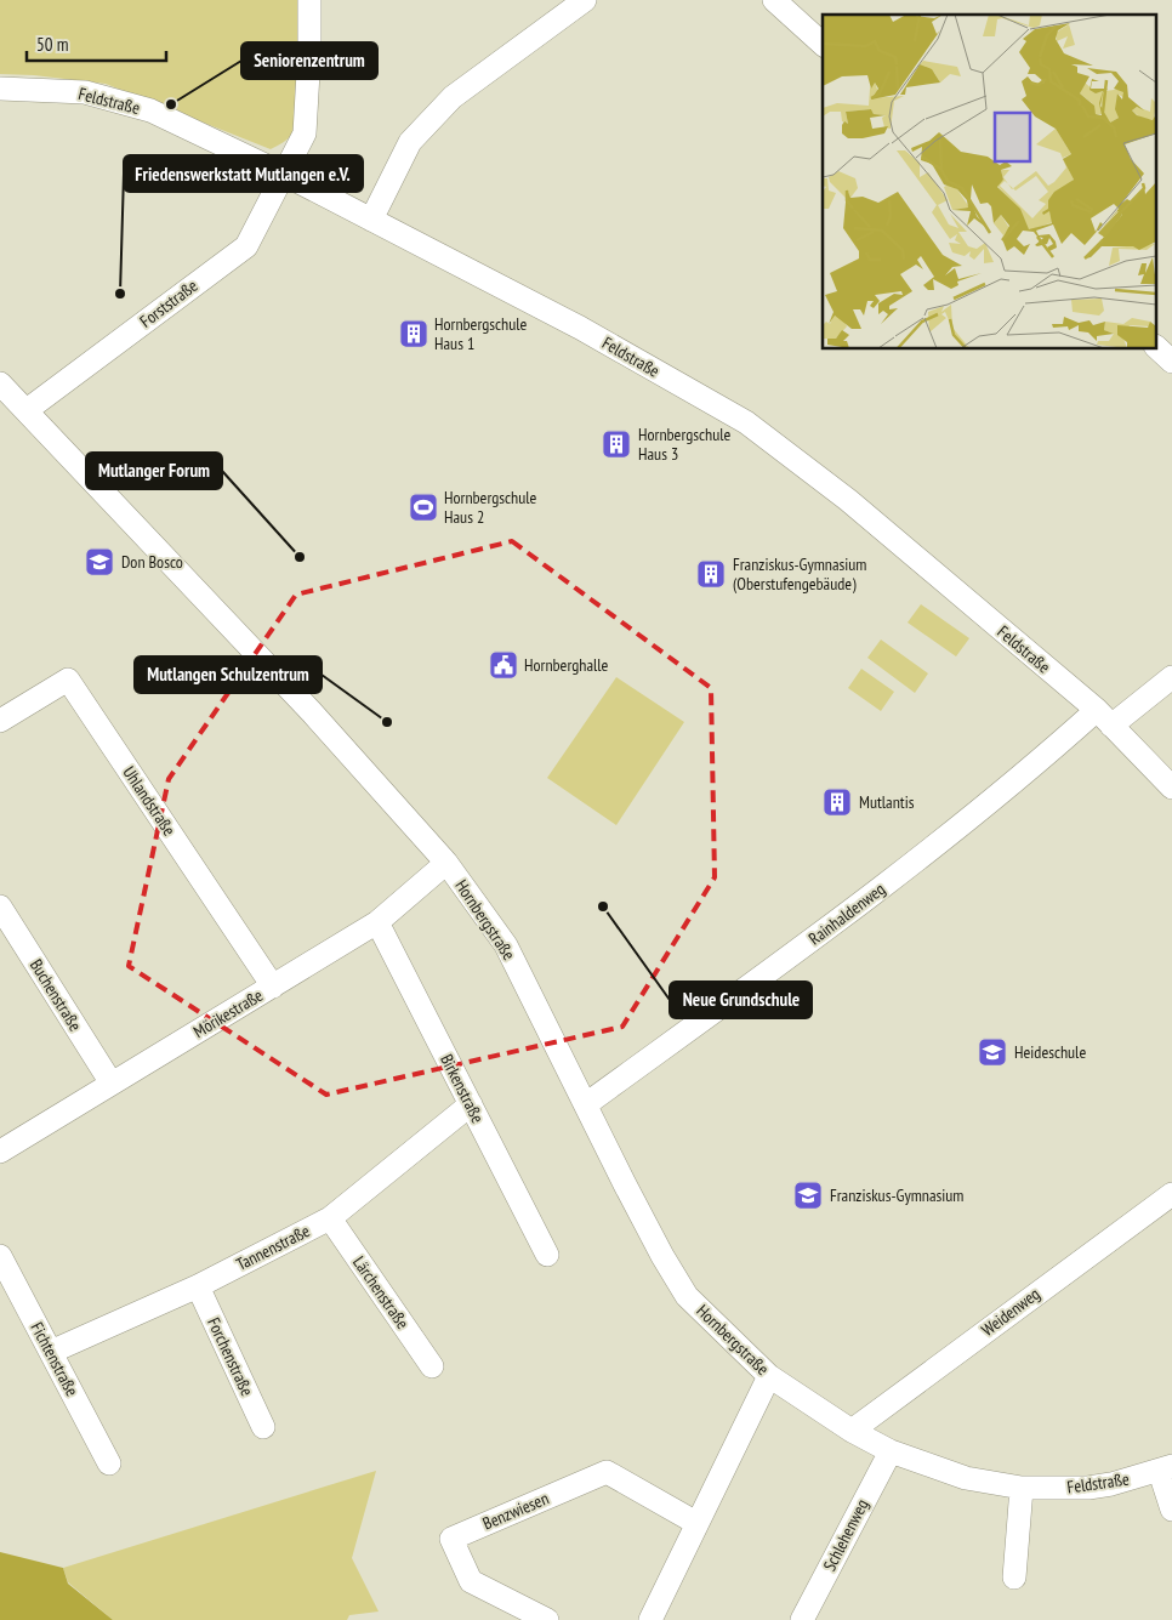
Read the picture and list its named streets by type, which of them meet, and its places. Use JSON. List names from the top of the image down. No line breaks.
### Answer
{"streets":{"street":["Feldstraße","Forststraße","Uhlandstraße","Rainhaldenweg","Hornbergstraße","Buchenstraße","Mörikestraße","Birkenstraße","Tannenstraße","Lärchenstraße","Weidenweg","Forchenstraße","Fichtenstraße","Benzwiesen","Schlehenweg"]},"crossings":[["Feldstraße","Forststraße"],["Feldstraße","Rainhaldenweg"],["Feldstraße","Hornbergstraße"],["Forststraße","Hornbergstraße"],["Uhlandstraße","Mörikestraße"],["Rainhaldenweg","Hornbergstraße"],["Hornbergstraße","Mörikestraße"],["Hornbergstraße","Weidenweg"],["Hornbergstraße","Schlehenweg"],["Buchenstraße","Mörikestraße"],["Mörikestraße","Birkenstraße"],["Birkenstraße","Tannenstraße"],["Tannenstraße","Lärchenstraße"],["Tannenstraße","Forchenstraße"],["Tannenstraße","Fichtenstraße"]],"places":{"other":["Seniorenzentrum","Friedenswerkstatt Mutlangen e.V.","Mutlanger Forum","Mutlangen Schulzentrum","Neue Grundschule"],"building":["Hornbergschule Haus 1","Hornbergschule Haus 3","Franziskus-Gymnasium (Oberstufengebäude)","Mutlantis"],"sports":["Hornbergschule Haus 2"],"school or university":["Don Bosco","Heideschule","Franziskus-Gymnasium"],"public building":["Hornberghalle"]},"scale_bar":"50 m"}
